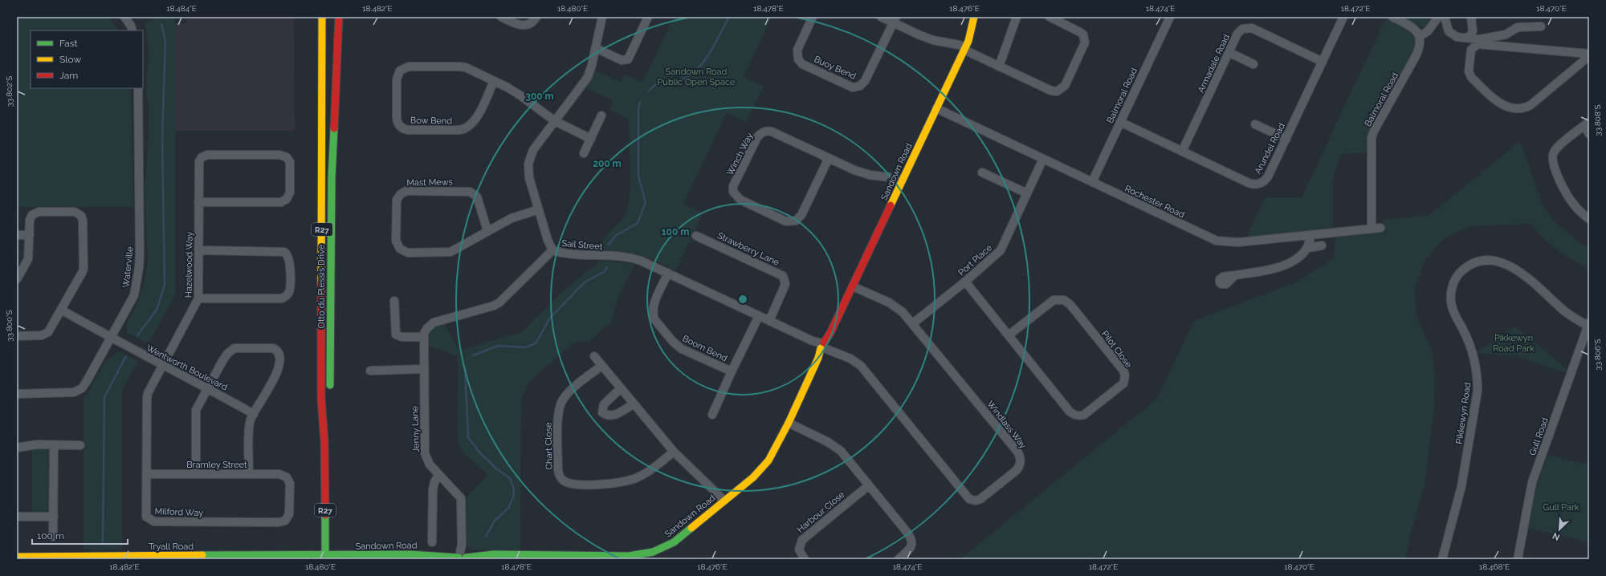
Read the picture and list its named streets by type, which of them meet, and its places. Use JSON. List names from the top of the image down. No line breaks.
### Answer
{"streets":{"street":["Armadale Road","Buoy Bend","Balmoral Road","Bow Bend","Arundel Road","Winch Way","Sandown Road","Mast Mews","Rochester Road","R27","Sail Street","Strawberry Lane","Port Place","Hazelwood Way","Waterville","Otto du Plessis Drive","Boom Bend","Pilot Close","Wentworth Boulevard","Pikkewyn Road","Windlass Way","Jenny Lane","Gull Road","Chart Close","Bramley Street","Milford Way","Harbour Close","Tryall Road"]},"crossings":[["Armadale Road","Arundel Road"],["Balmoral Road","Arundel Road"],["Balmoral Road","Rochester Road"],["Bow Bend","Sail Street"],["Winch Way","Sandown Road"],["Sandown Road","Rochester Road"],["Sandown Road","Sail Street"],["Sandown Road","Otto du Plessis Drive"],["Sandown Road","Windlass Way"],["Sandown Road","Jenny Lane"],["Sandown Road","Tryall Road"],["Mast Mews","Sail Street"],["Rochester Road","Port Place"],["Sail Street","Strawberry Lane"],["Sail Street","Boom Bend"],["Sail Street","Windlass Way"],["Port Place","Pilot Close"],["Port Place","Windlass Way"],["Hazelwood Way","Wentworth Boulevard"],["Hazelwood Way","Milford Way"],["Waterville","Wentworth Boulevard"],["Otto du Plessis Drive","Tryall Road"],["Wentworth Boulevard","Milford Way"],["Pikkewyn Road","Gull Road"],["Bramley Street","Milford Way"]],"parks":["Sandown Road Public Open Space","Pikkewyn Road Park","Gull Park"],"legend":["Fast","Slow","Jam"],"scale_bar":"100 m","north":"bottom left","coordinates":["18.484°E","18.482°E","18.480°E","18.478°E","18.476°E","18.474°E","18.472°E","18.470°E","33.802°S","33.808°S","33.800°S","33.806°S","18.468°E"],"rings":["300 m","200 m","100 m"]}
